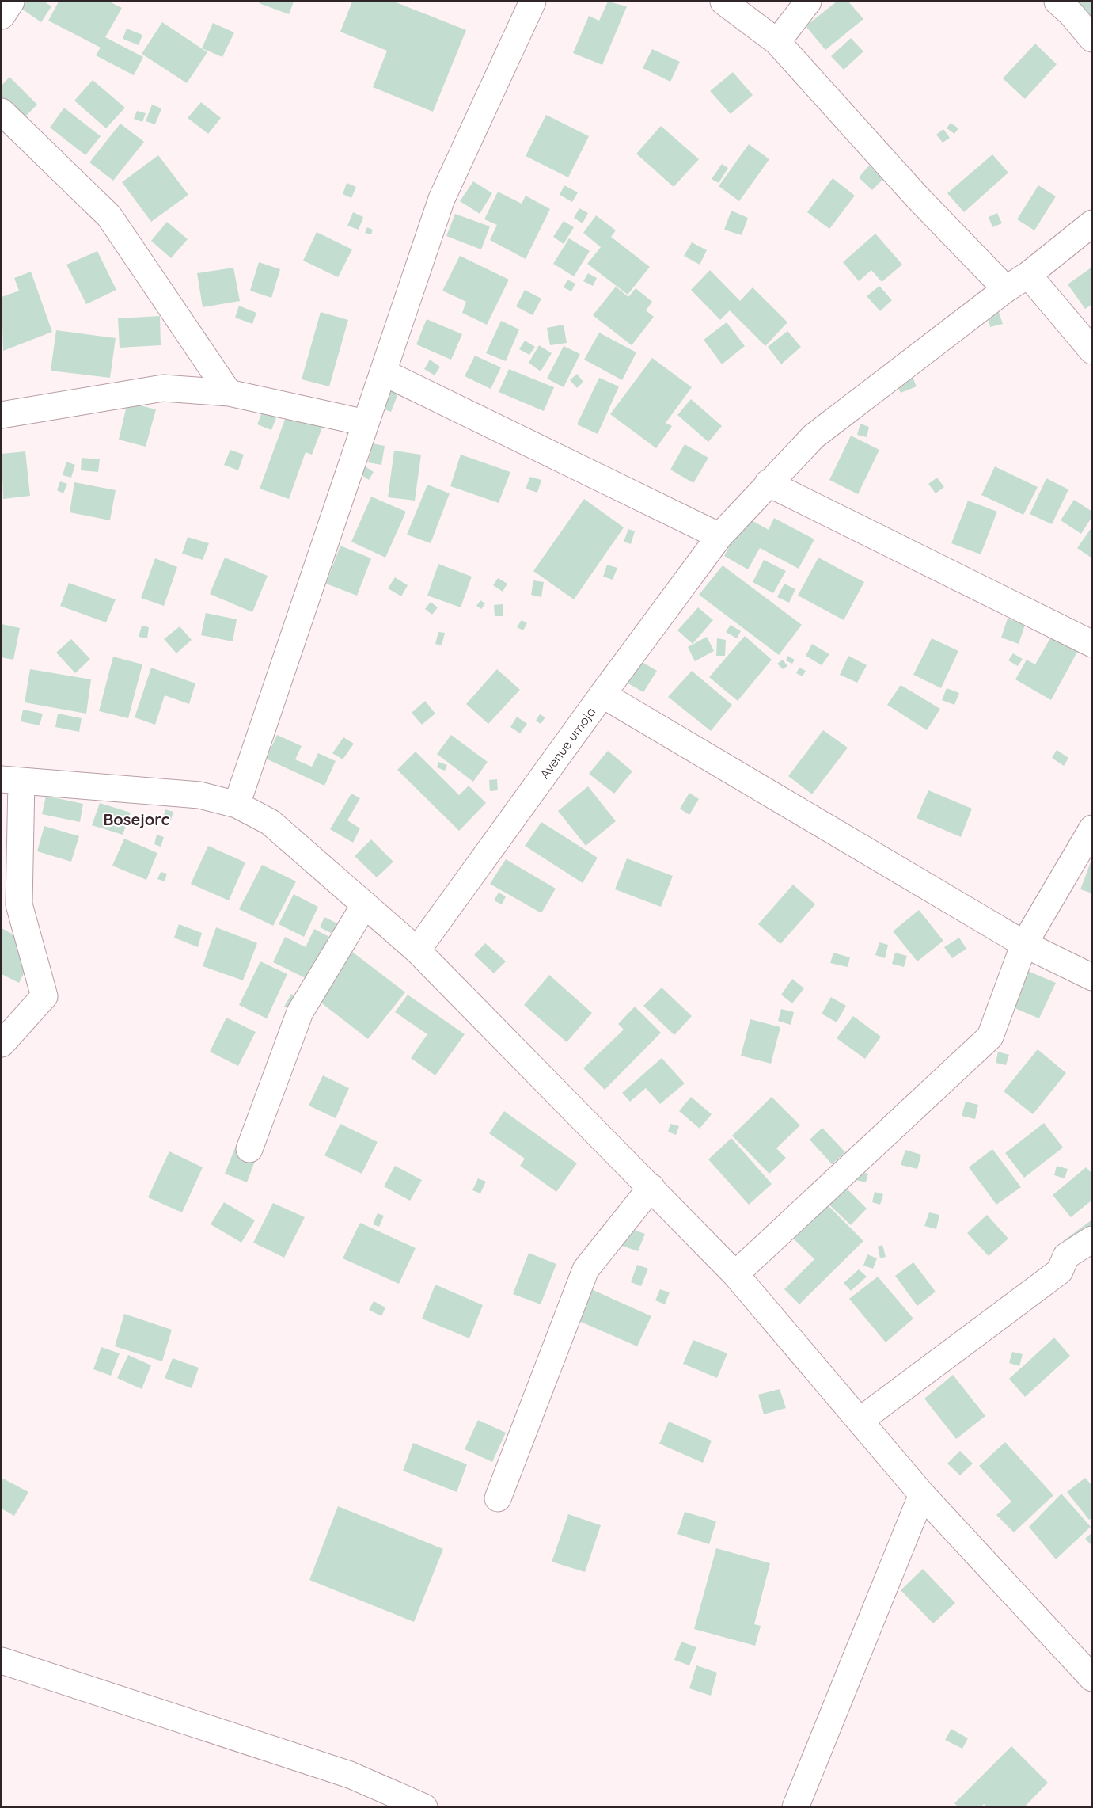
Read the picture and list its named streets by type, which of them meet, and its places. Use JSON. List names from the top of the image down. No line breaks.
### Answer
{"streets":{"street":["Avenue umoja"]},"districts":["Bosejorc"]}
